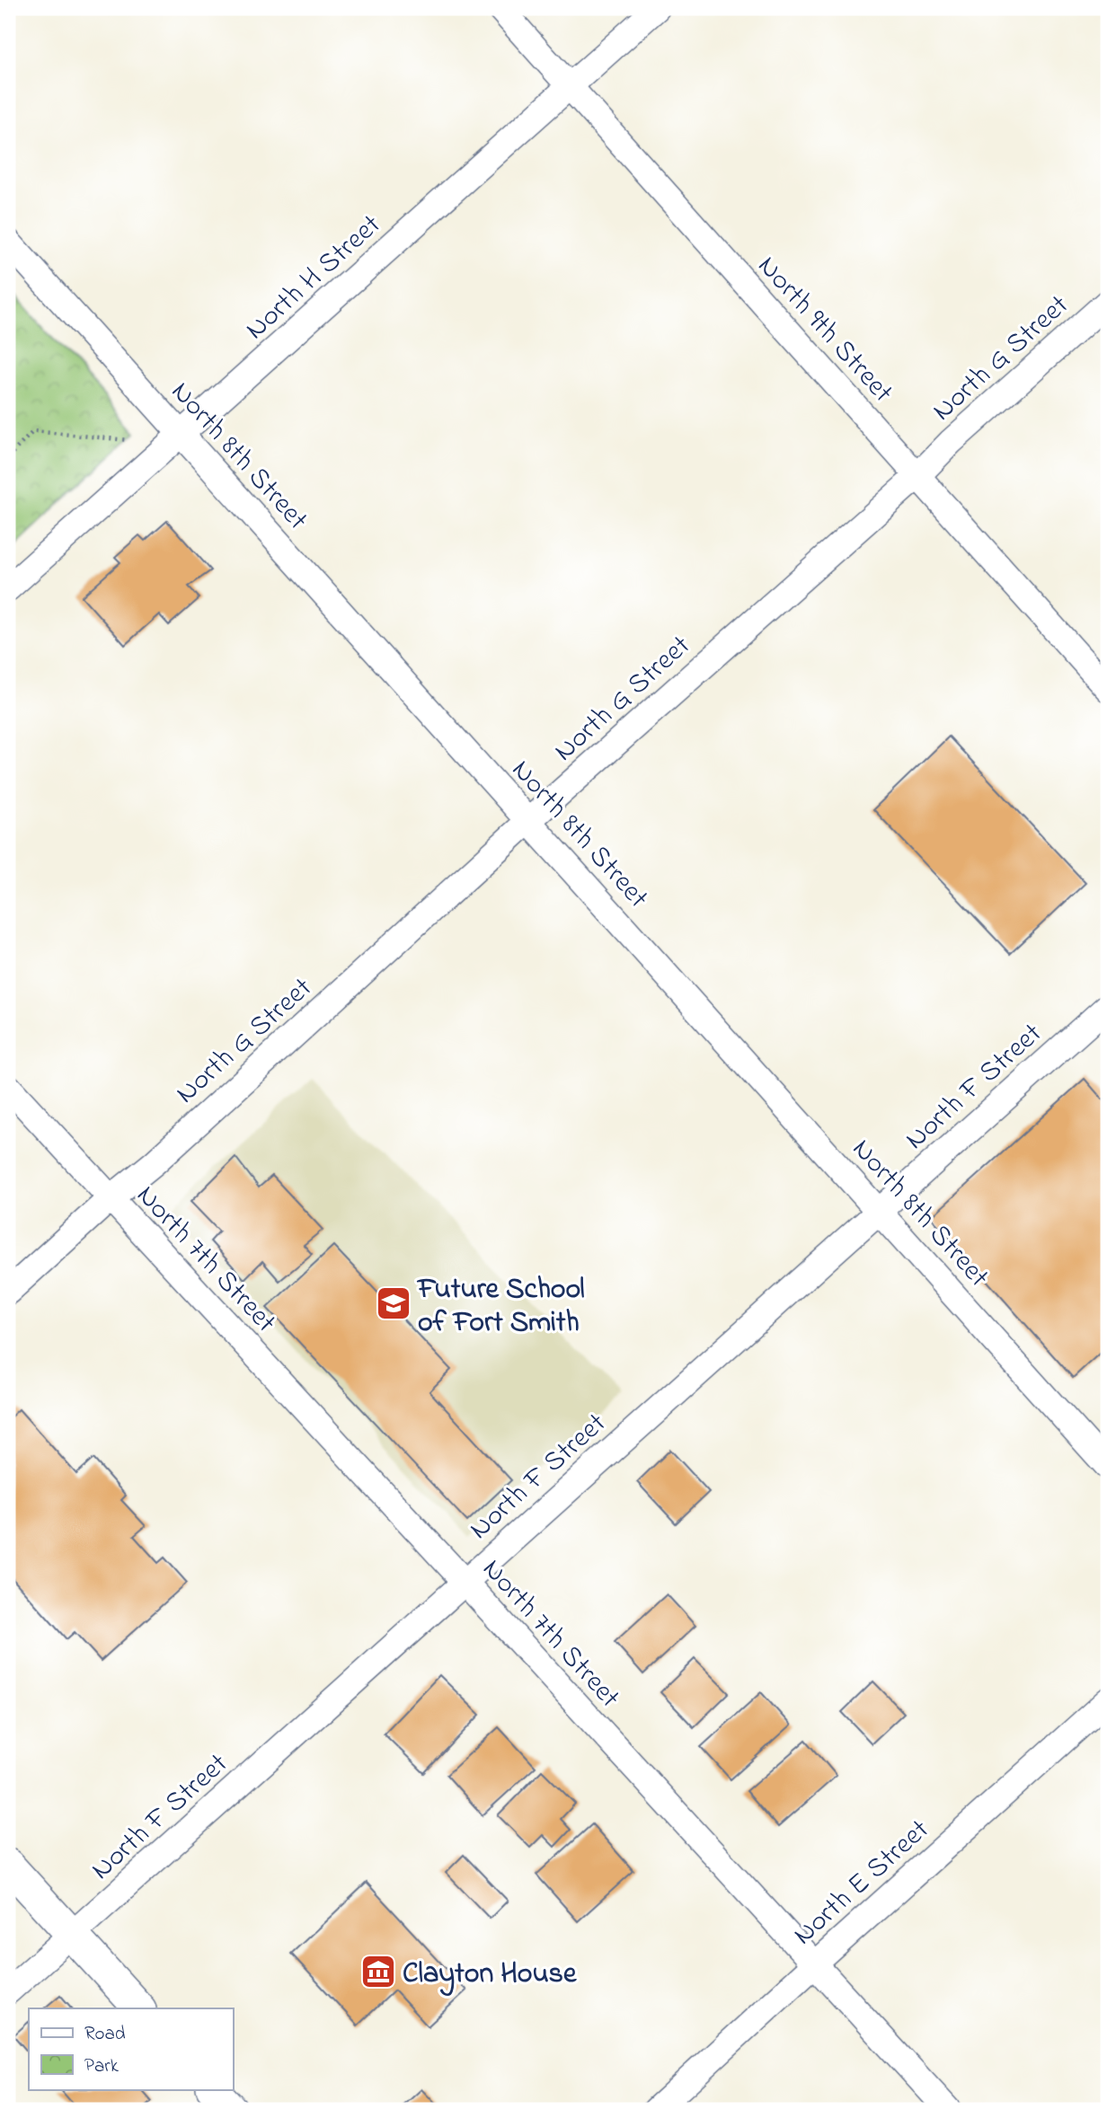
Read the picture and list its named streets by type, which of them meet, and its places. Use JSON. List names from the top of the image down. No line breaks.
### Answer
{"streets":{"street":["North H Street","North 9th Street","North G Street","North 8th Street","North F Street","North 7th Street","North E Street"]},"crossings":[["North H Street","North 9th Street"],["North H Street","North 8th Street"],["North 9th Street","North G Street"],["North G Street","North 8th Street"],["North G Street","North 7th Street"],["North 8th Street","North F Street"],["North F Street","North 7th Street"],["North 7th Street","North E Street"]],"places":{"school or university":["Future School of Fort Smith"],"museum":["Clayton House"]},"legend":["Road","Park"]}
